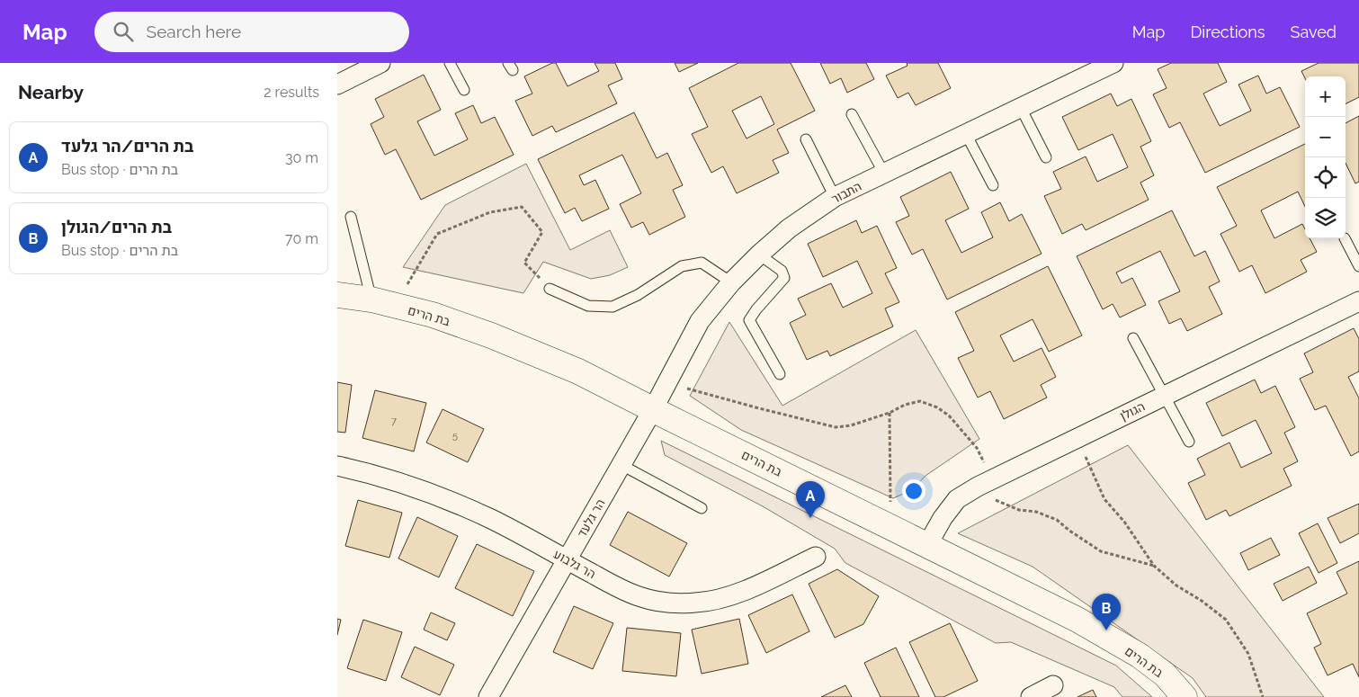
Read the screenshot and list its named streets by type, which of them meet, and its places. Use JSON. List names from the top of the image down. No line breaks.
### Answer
{"streets":{"street":["התבור","בת הרים","הגולן","הר גלעד","הר גלבוע"]},"crossings":[["התבור","בת הרים"],["התבור","הר גלעד"],["בת הרים","הגולן"],["בת הרים","הר גלעד"],["הר גלעד","הר גלבוע"]],"house_numbers":["7","5"],"page":{"header":"Map","search":"Search here","nav":["Map","Directions","Saved"],"heading":["Nearby","2 results"],"map_buttons":["+","−"],"list":[{"mark":"A","name":"בת הרים/הר גלעד","note":"Bus stop · בת הרים","value":"30 m"},{"mark":"B","name":"בת הרים/הגולן","note":"Bus stop · בת הרים","value":"70 m"}],"pins":["A","B"]}}
